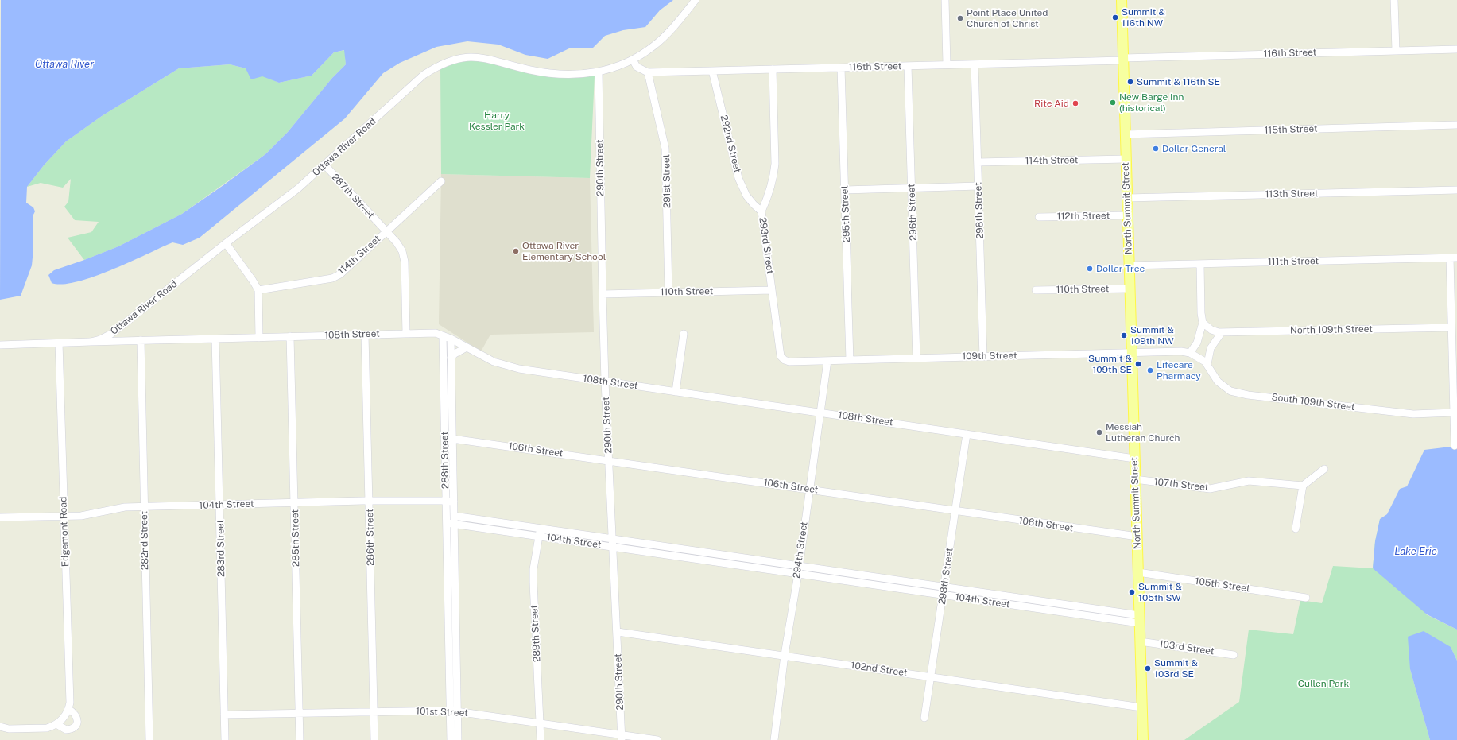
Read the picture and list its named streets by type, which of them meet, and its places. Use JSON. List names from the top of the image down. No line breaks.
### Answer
{"streets":{"main road":["North Summit Street"],"street":["116th Street","115th Street","292nd Street","Ottawa River Road","114th Street","290th Street","291st Street","113th Street","287th Street","298th Street","296th Street","295th Street","112th Street","293rd Street","111th Street","110th Street","North 109th Street","108th Street","109th Street","South 109th Street","106th Street","288th Street","107th Street","104th Street","Edgemont Road","286th Street","285th Street","282nd Street","283rd Street","294th Street","105th Street","289th Street","103rd Street","102nd Street","101st Street"]},"crossings":[["116th Street","292nd Street"],["116th Street","291st Street"],["116th Street","North Summit Street"],["116th Street","298th Street"],["116th Street","296th Street"],["116th Street","295th Street"],["116th Street","293rd Street"],["115th Street","North Summit Street"],["292nd Street","293rd Street"],["Ottawa River Road","290th Street"],["Ottawa River Road","287th Street"],["Ottawa River Road","108th Street"],["Ottawa River Road","Edgemont Road"],["114th Street","287th Street"],["114th Street","North Summit Street"],["114th Street","298th Street"],["290th Street","110th Street"],["290th Street","108th Street"],["290th Street","106th Street"],["290th Street","104th Street"],["290th Street","102nd Street"],["290th Street","101st Street"],["291st Street","110th Street"],["113th Street","North Summit Street"],["287th Street","108th Street"],["North Summit Street","112th Street"],["North Summit Street","111th Street"],["North Summit Street","110th Street"],["North Summit Street","108th Street"],["North Summit Street","109th Street"],["North Summit Street","106th Street"],["North Summit Street","107th Street"],["North Summit Street","104th Street"],["North Summit Street","105th Street"],["North Summit Street","103rd Street"],["North Summit Street","102nd Street"],["298th Street","108th Street"],["298th Street","109th Street"],["298th Street","106th Street"],["298th Street","104th Street"],["298th Street","102nd Street"],["296th Street","109th Street"],["295th Street","109th Street"],["293rd Street","110th Street"],["293rd Street","109th Street"],["108th Street","288th Street"],["108th Street","286th Street"],["108th Street","285th Street"],["108th Street","282nd Street"],["108th Street","283rd Street"],["108th Street","294th Street"],["109th Street","South 109th Street"],["109th Street","294th Street"],["106th Street","288th Street"],["106th Street","294th Street"],["288th Street","104th Street"],["288th Street","101st Street"],["104th Street","Edgemont Road"],["104th Street","286th Street"],["104th Street","285th Street"],["104th Street","282nd Street"],["104th Street","283rd Street"],["104th Street","294th Street"],["104th Street","289th Street"],["286th Street","101st Street"],["285th Street","101st Street"],["283rd Street","101st Street"],["294th Street","102nd Street"],["289th Street","101st Street"]],"water":["Ottawa River","Lake Erie"],"parks":["Harry Kessler Park","Cullen Park"],"places":["Summit & 116th NW","Point Place United Church of Christ","Summit & 116th SE","New Barge Inn (historical)","Rite Aid","Dollar General","Ottawa River Elementary School","Dollar Tree","Summit & 109th NW","Summit & 109th SE","Lifecare Pharmacy","Messiah Lutheran Church","Summit & 105th SW","Summit & 103rd SE"]}
